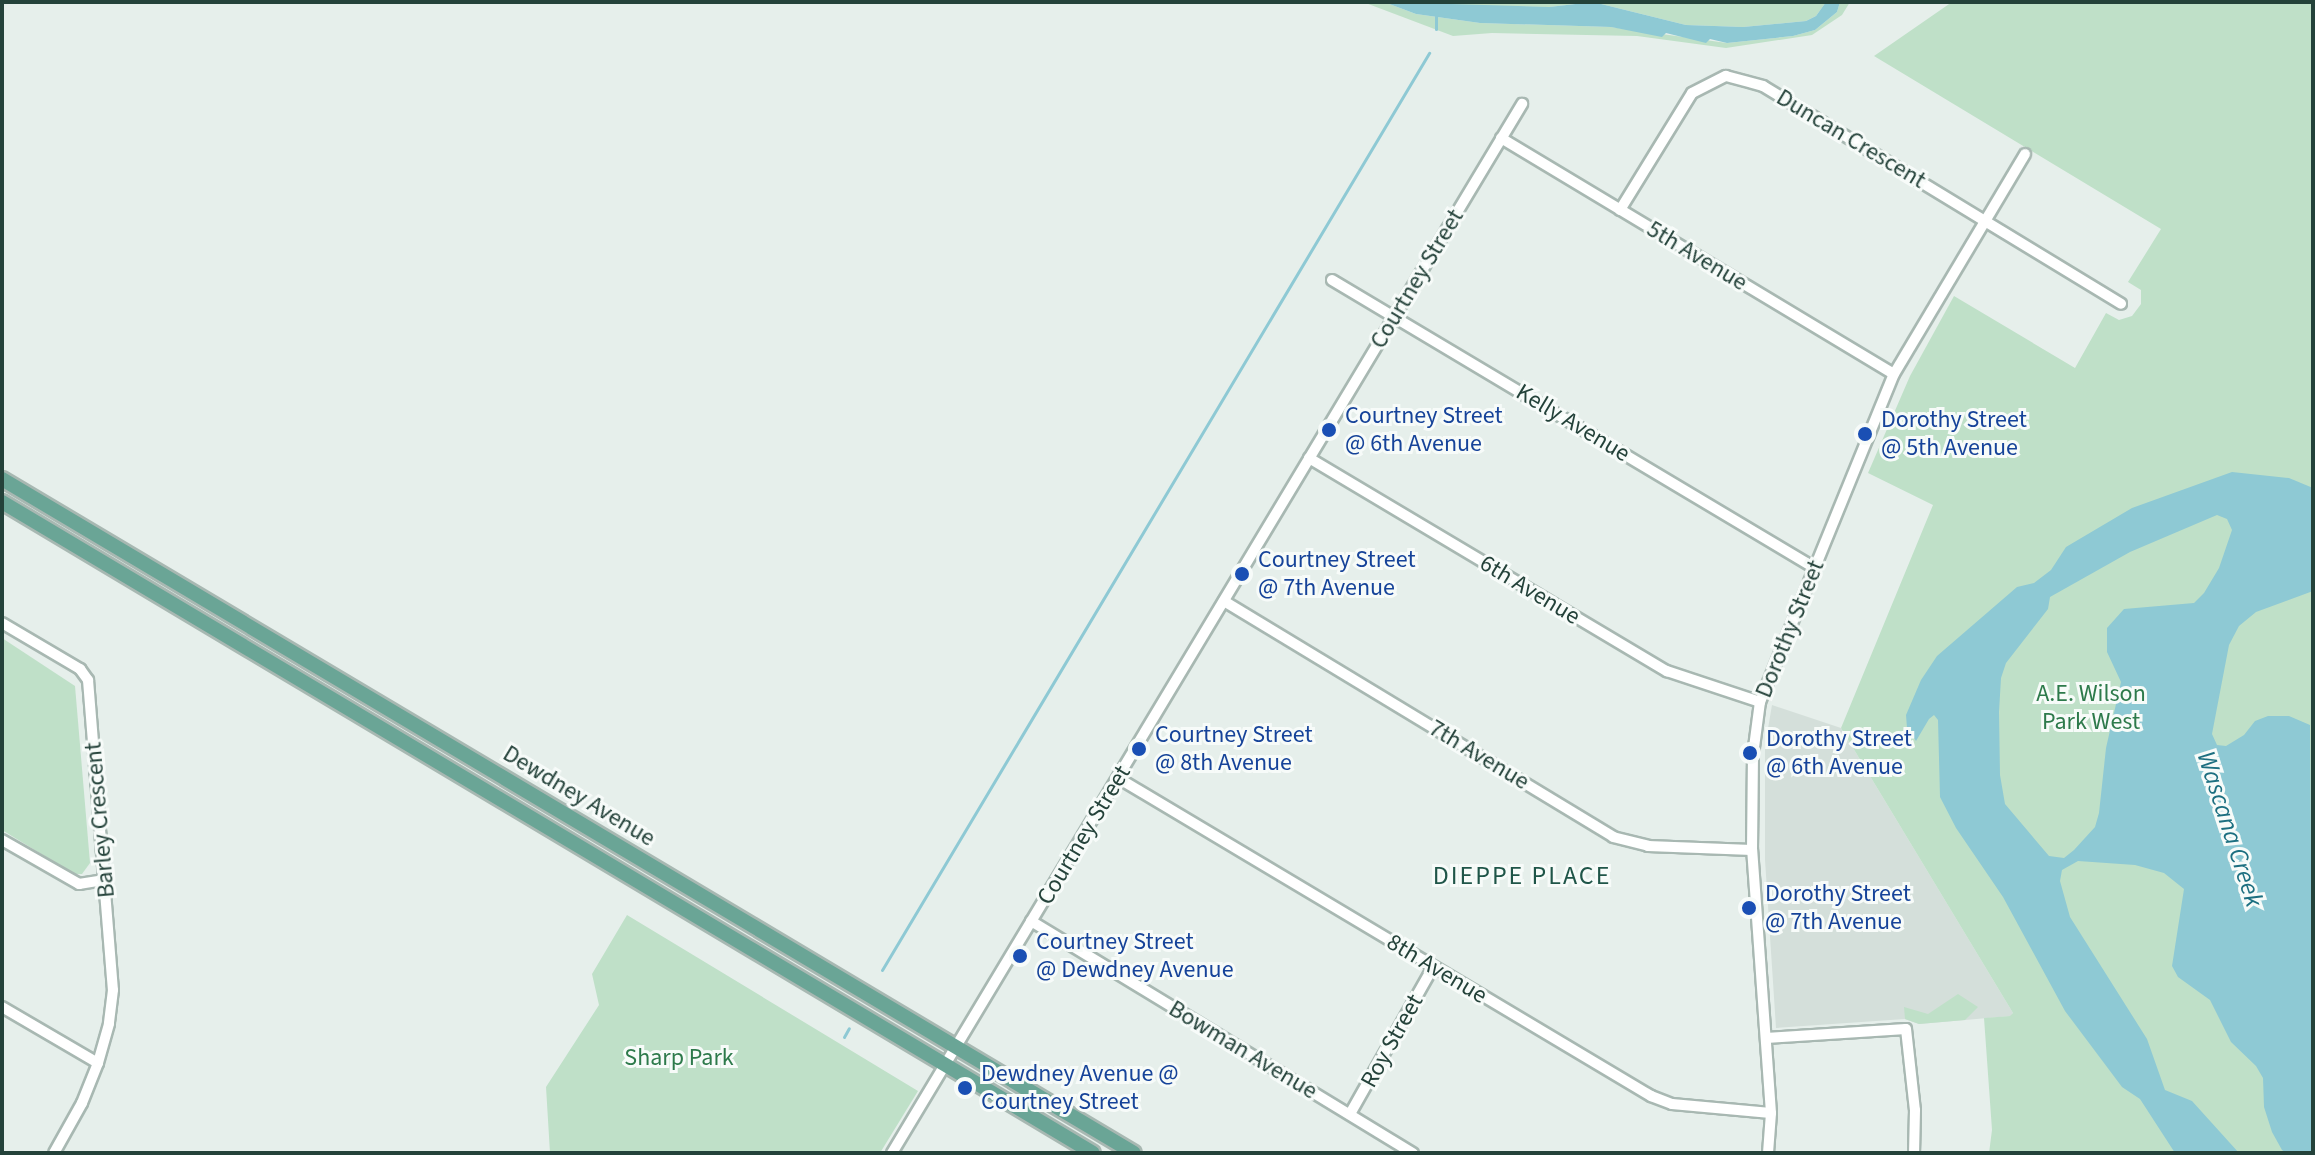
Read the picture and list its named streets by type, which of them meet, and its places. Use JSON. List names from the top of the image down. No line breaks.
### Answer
{"streets":{"main road":["Dewdney Avenue"],"street":["Duncan Crescent","5th Avenue","Courtney Street","Kelly Avenue","6th Avenue","Dorothy Street","7th Avenue","Barley Crescent","8th Avenue","Roy Street","Bowman Avenue"]},"crossings":[["Duncan Crescent","5th Avenue"],["Duncan Crescent","Dorothy Street"],["5th Avenue","Courtney Street"],["5th Avenue","Dorothy Street"],["Courtney Street","Kelly Avenue"],["Courtney Street","6th Avenue"],["Courtney Street","7th Avenue"],["Courtney Street","Dewdney Avenue"],["Courtney Street","8th Avenue"],["Courtney Street","Bowman Avenue"],["Kelly Avenue","Dorothy Street"],["6th Avenue","Dorothy Street"],["Dorothy Street","7th Avenue"],["Dorothy Street","8th Avenue"],["8th Avenue","Roy Street"],["Roy Street","Bowman Avenue"]],"districts":["DIEPPE PLACE"],"water":["Wascana Creek"],"parks":["A.E. Wilson Park West","Sharp Park"],"places":["Courtney Street @ 6th Avenue","Dorothy Street @ 5th Avenue","Courtney Street @ 7th Avenue","Courtney Street @ 8th Avenue","Dorothy Street @ 6th Avenue","Dorothy Street @ 7th Avenue","Courtney Street @ Dewdney Avenue","Dewdney Avenue @ Courtney Street"]}
